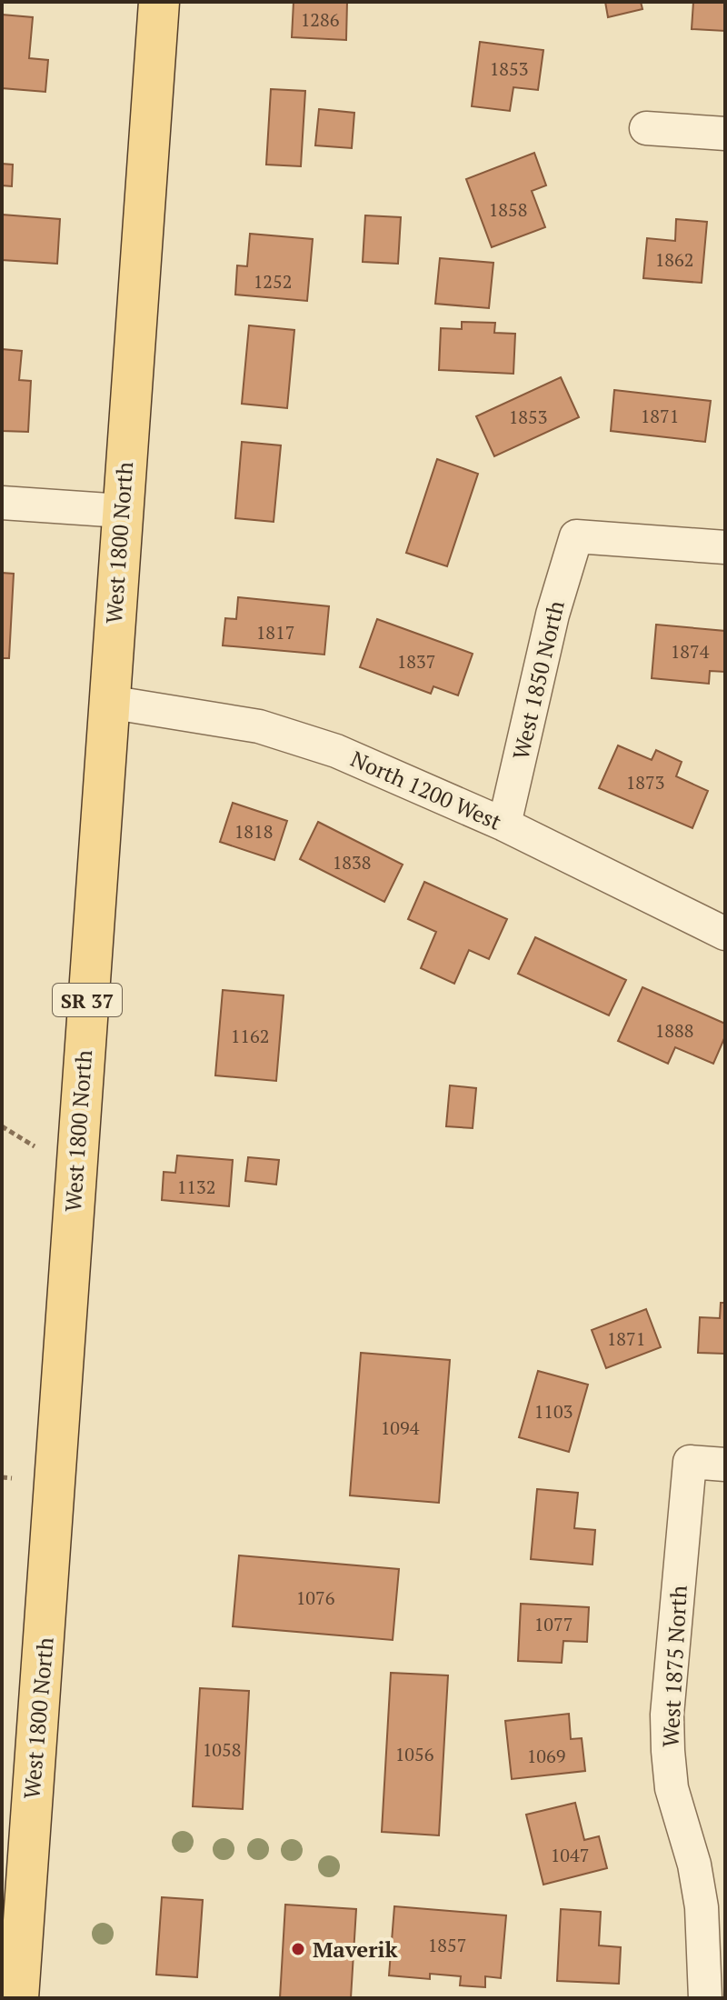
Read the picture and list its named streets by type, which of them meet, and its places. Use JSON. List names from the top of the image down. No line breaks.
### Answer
{"streets":{"main road":["West 1800 North","SR 37"],"street":["West 1850 North","North 1200 West","West 1875 North"]},"crossings":[["West 1800 North","North 1200 West"],["West 1850 North","North 1200 West"]],"places":["Maverik"],"house_numbers":["1286","1853","1858","1862","1252","1871","1853","1817","1874","1837","1873","1818","1838","1888","1162","1132","1871","1103","1094","1076","1077","1058","1056","1069","1047","1857"]}
